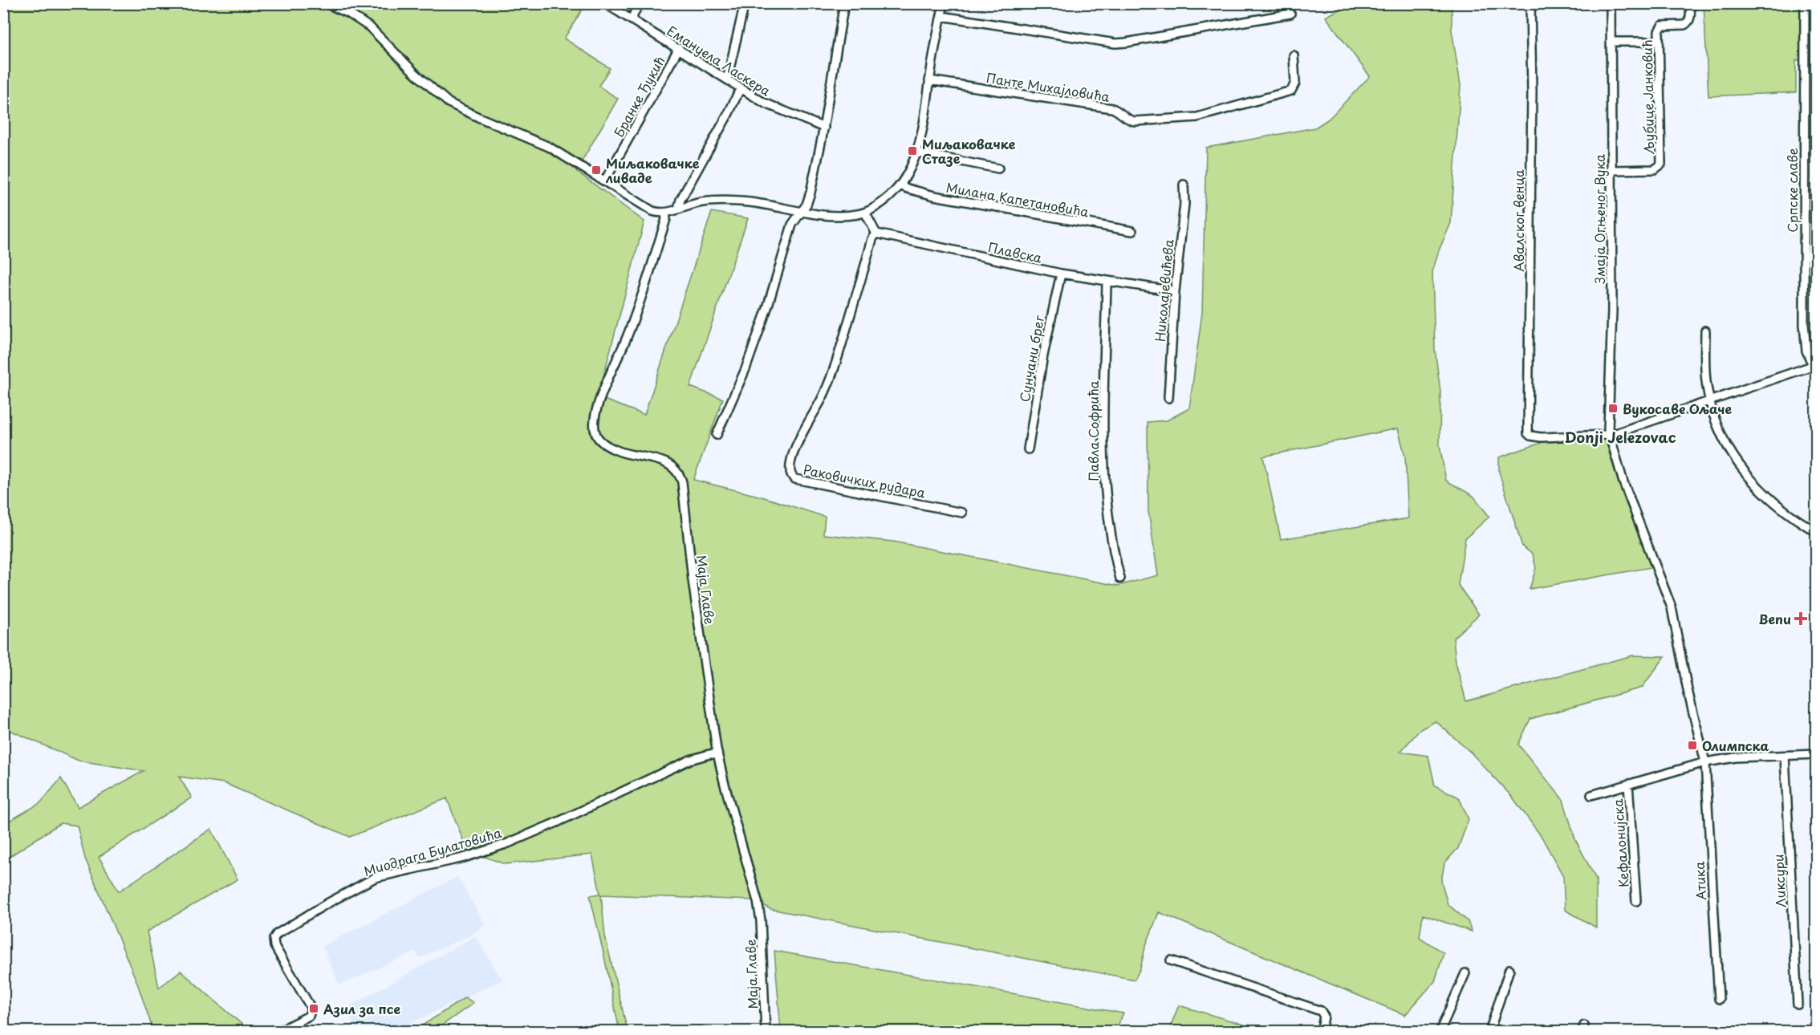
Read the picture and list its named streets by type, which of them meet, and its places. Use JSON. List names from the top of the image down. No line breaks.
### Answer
{"streets":{"street":["Емануела Ласкера","Панте Михајловића","Бранке Ђукић","Љубице Јанковић","Српске славе","Милана Капетановића","Змаја Огњеног Вука","Авалског венца","Плавска","Николајевићева","Сунчани брег","Павла Софрића","Раковичких рудара","Маја Главе","Кефалонијска","Миодрага Булатовића","Атика","Ликсури"]},"crossings":[["Емануела Ласкера","Бранке Ђукић"],["Љубице Јанковић","Змаја Огњеног Вука"],["Змаја Огњеног Вука","Авалског венца"],["Плавска","Николајевићева"],["Плавска","Сунчани брег"],["Плавска","Павла Софрића"],["Плавска","Раковичких рудара"],["Маја Главе","Миодрага Булатовића"],["Кефалонијска","Атика"],["Кефалонијска","Ликсури"]],"districts":["Donji Jelezovac"],"places":{"transit":["Миљаковачке Стазе","Миљаковачке ливаде","Вукосаве Ољаче","Олимпска","Азил за псе"],"health":["Benu"]}}
